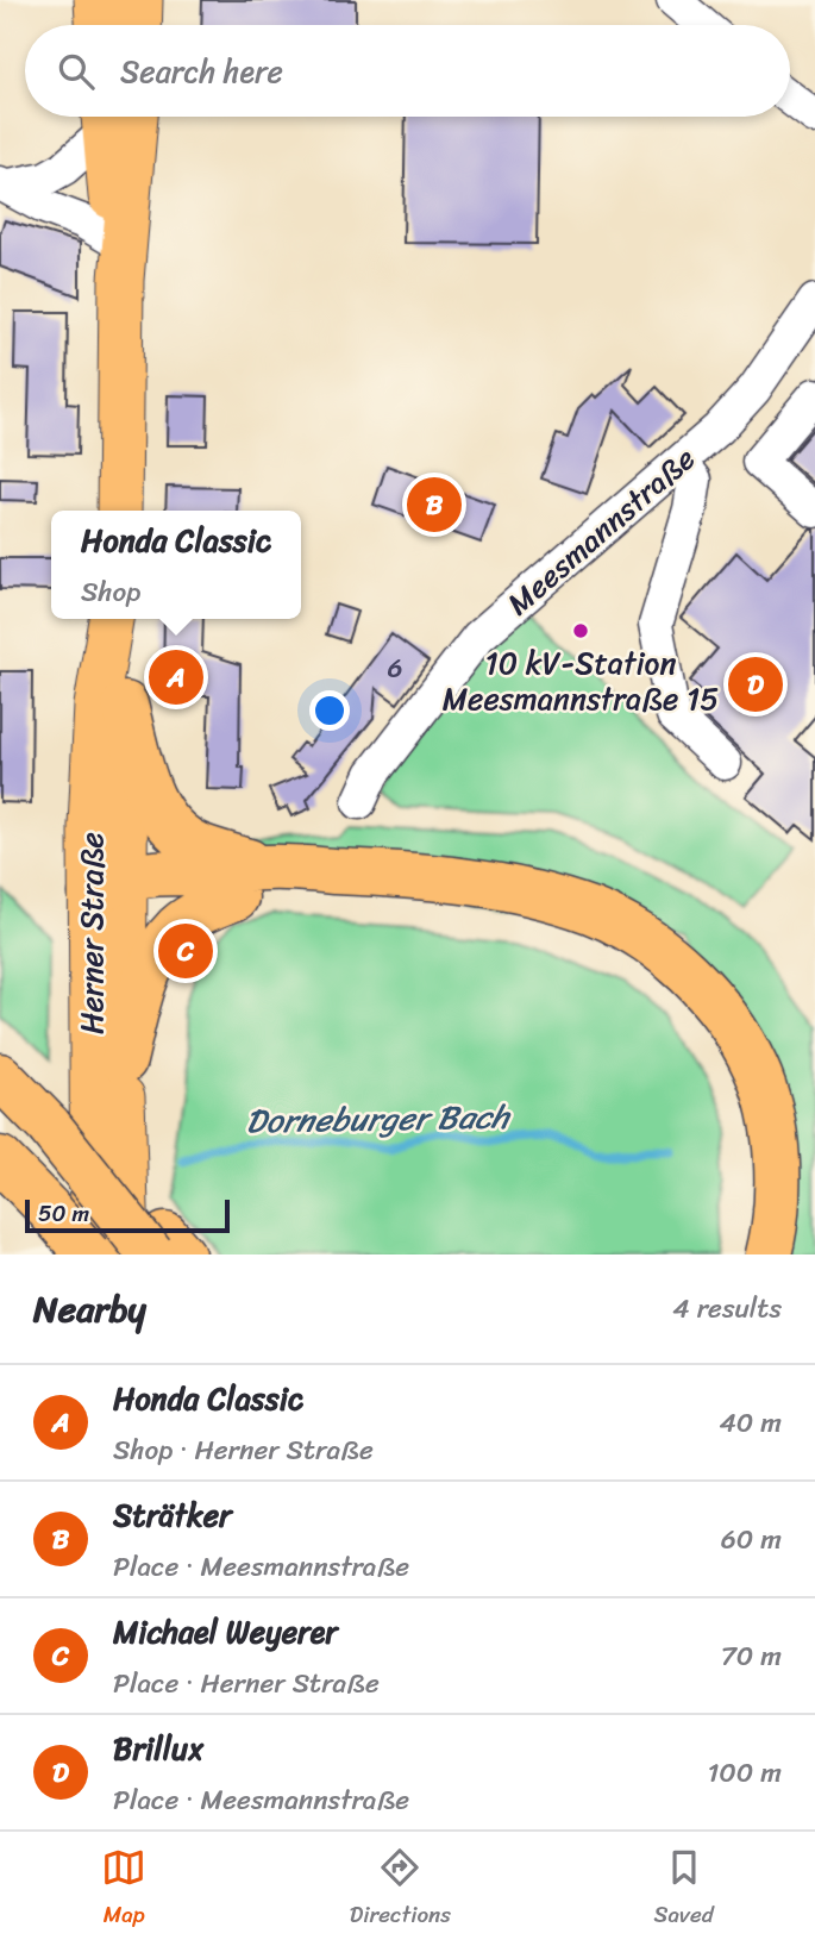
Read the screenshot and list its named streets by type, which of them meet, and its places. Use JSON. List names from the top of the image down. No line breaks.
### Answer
{"streets":{"main road":["Herner Straße"],"street":["Meesmannstraße"]},"water":["Dorneburger Bach"],"places":["10 kV-Station Meesmannstraße 15"],"house_numbers":["6"],"scale_bar":"50 m","page":{"search":"Search here","pins":["B","A","D","C"],"popup":["Honda Classic","Shop"],"scale":"50 m","heading":["Nearby","4 results"],"list":[{"mark":"A","name":"Honda Classic","note":"Shop · Herner Straße","value":"40 m"},{"mark":"B","name":"Strätker","note":"Place · Meesmannstraße","value":"60 m"},{"mark":"C","name":"Michael Weyerer","note":"Place · Herner Straße","value":"70 m"},{"mark":"D","name":"Brillux","note":"Place · Meesmannstraße","value":"100 m"}],"nav":["Map","Directions","Saved"]}}
